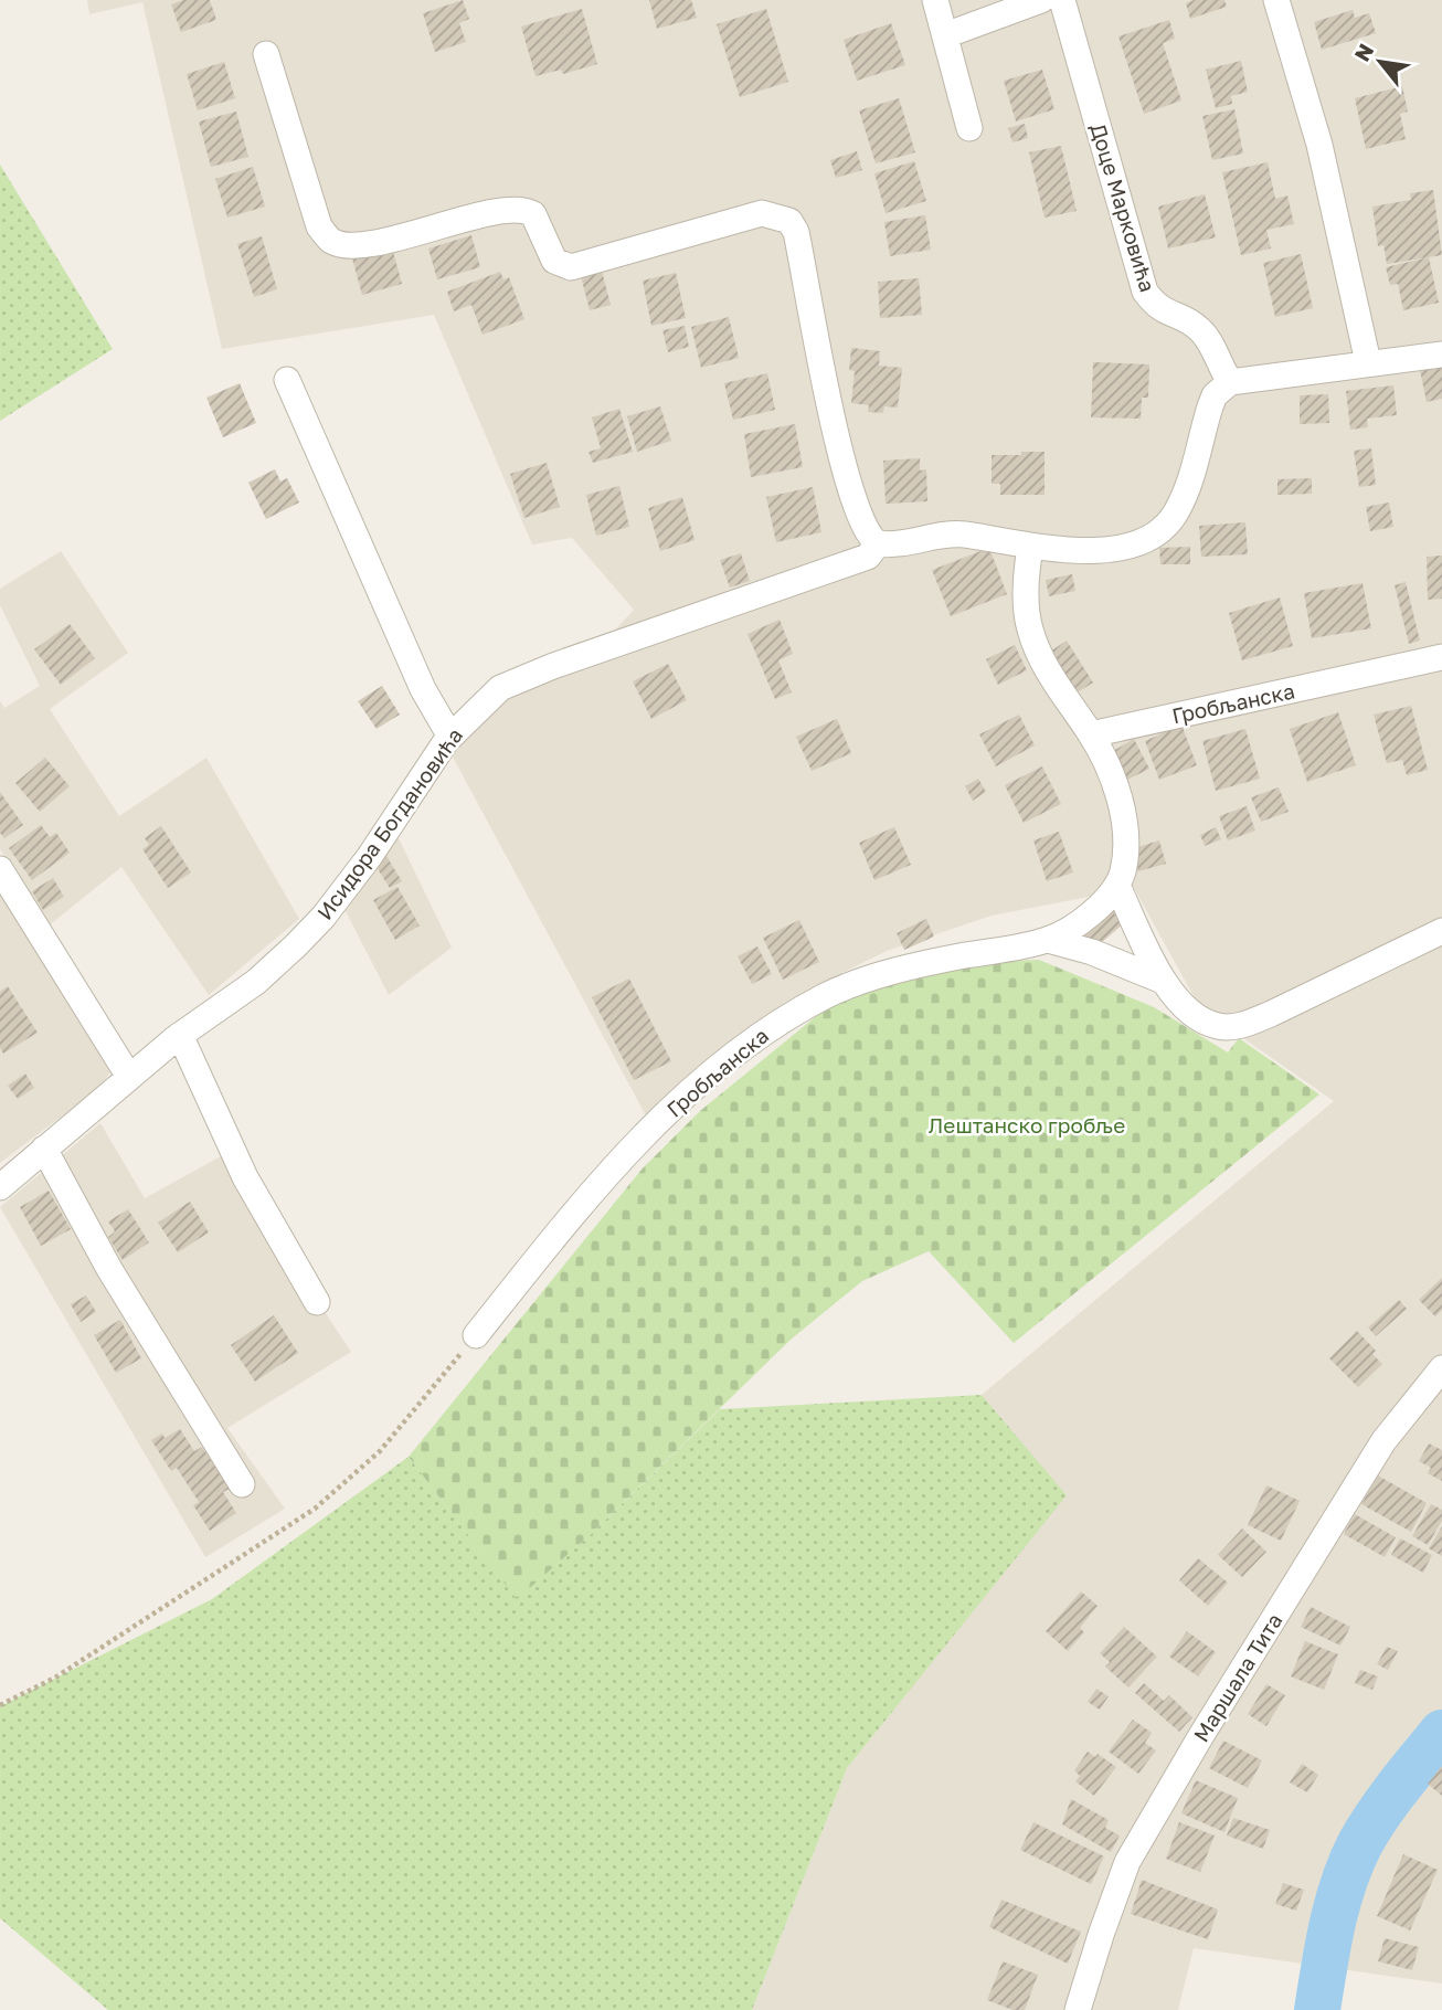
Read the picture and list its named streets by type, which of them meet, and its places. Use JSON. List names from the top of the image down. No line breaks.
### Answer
{"streets":{"street":["Доце Марковића","Гробљанска","Исидора Богдановића","Маршала Тита"]},"crossings":[["Доце Марковића","Исидора Богдановића"]],"parks":["Лештанско гробље"],"north":"top left"}
